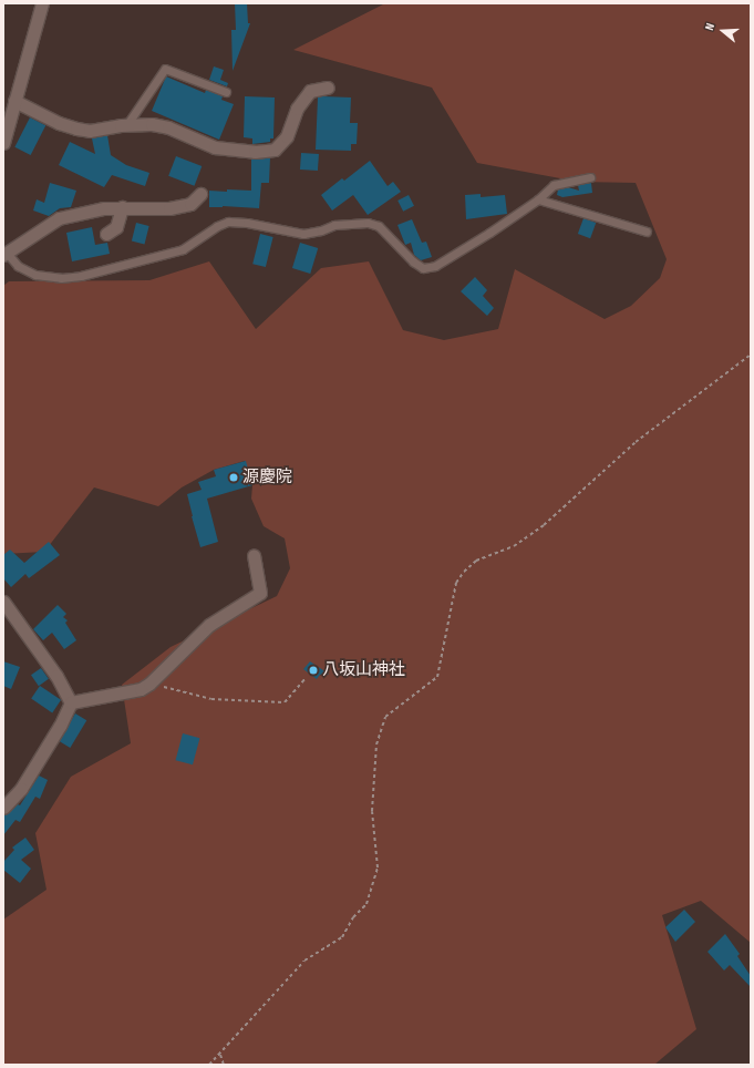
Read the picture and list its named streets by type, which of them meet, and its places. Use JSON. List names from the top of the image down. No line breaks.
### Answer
{"places":["源慶院","八坂山神社"],"north":"left"}
